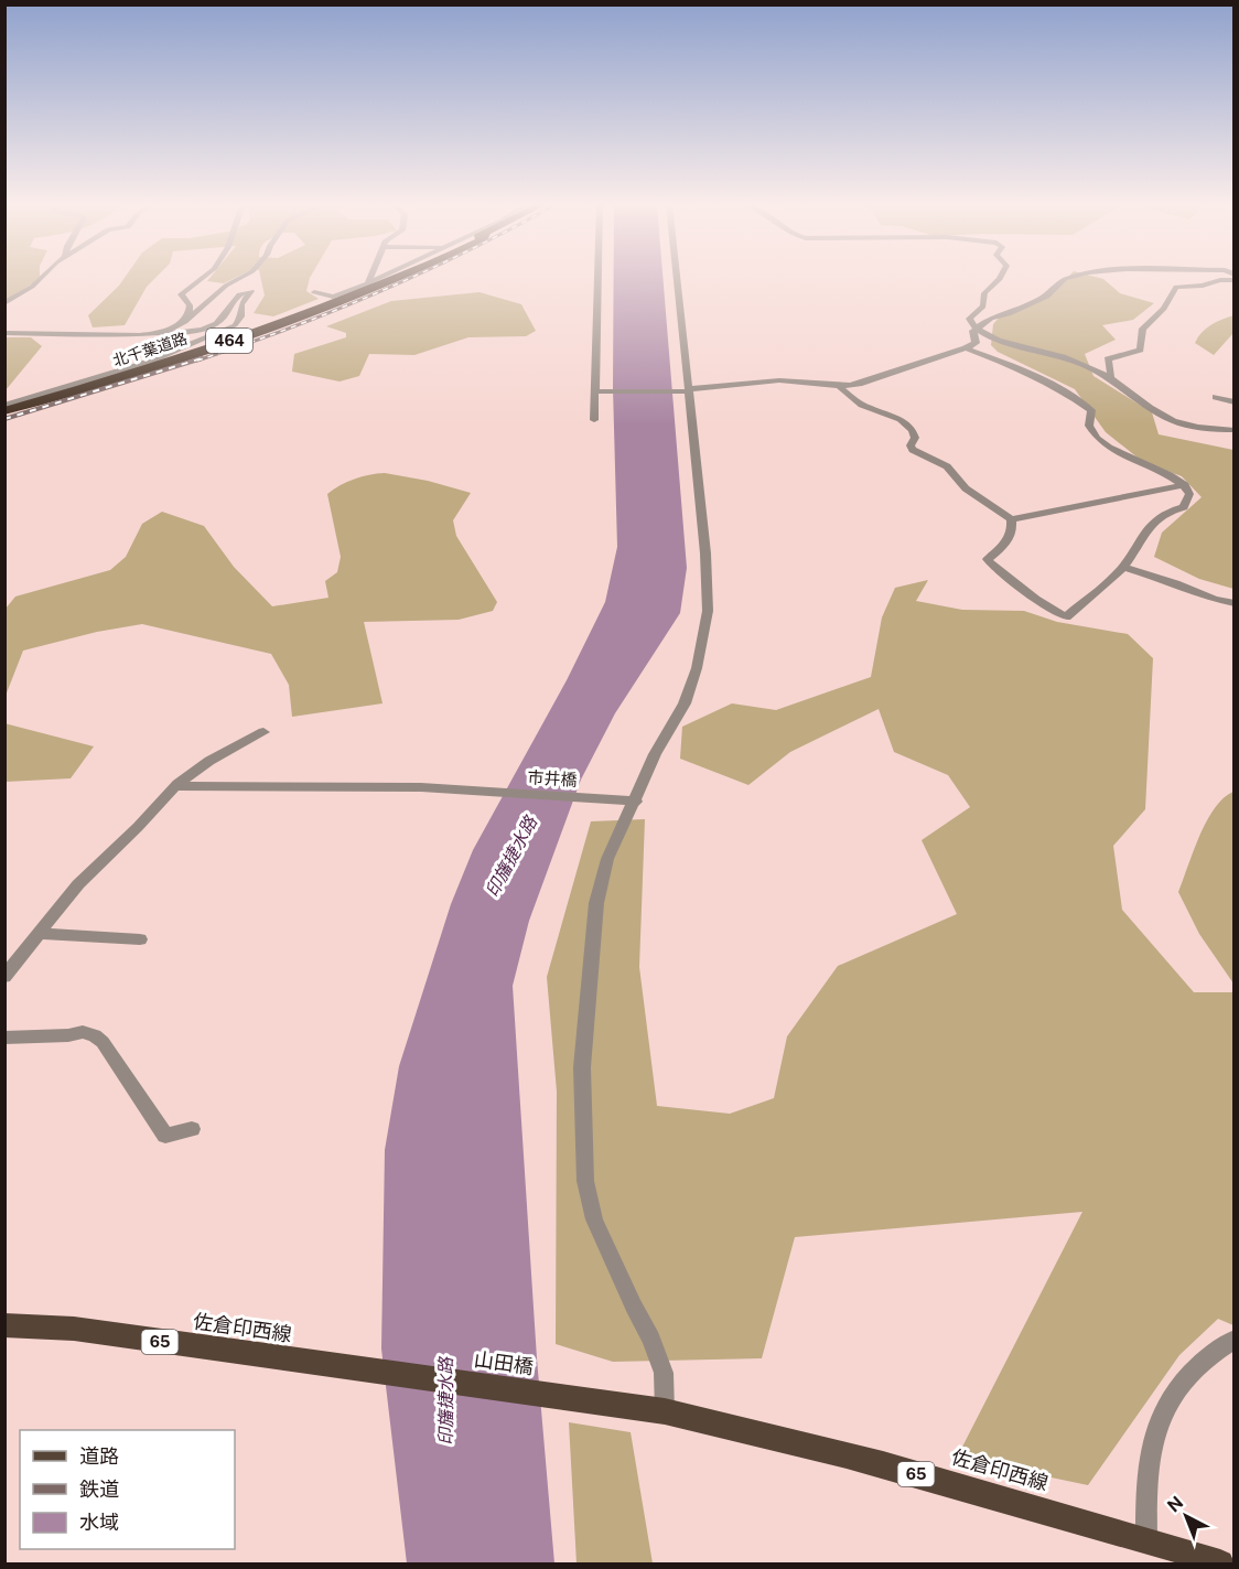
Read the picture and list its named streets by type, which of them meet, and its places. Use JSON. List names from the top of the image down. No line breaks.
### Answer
{"streets":{"highway":["464","北千葉道路"],"main road":["佐倉印西線","65","山田橋"],"street":["市井橋"]},"crossings":[["佐倉印西線","山田橋"]],"water":["印旛捷水路"],"legend":["道路","鉄道","水域"],"north":"top left"}
